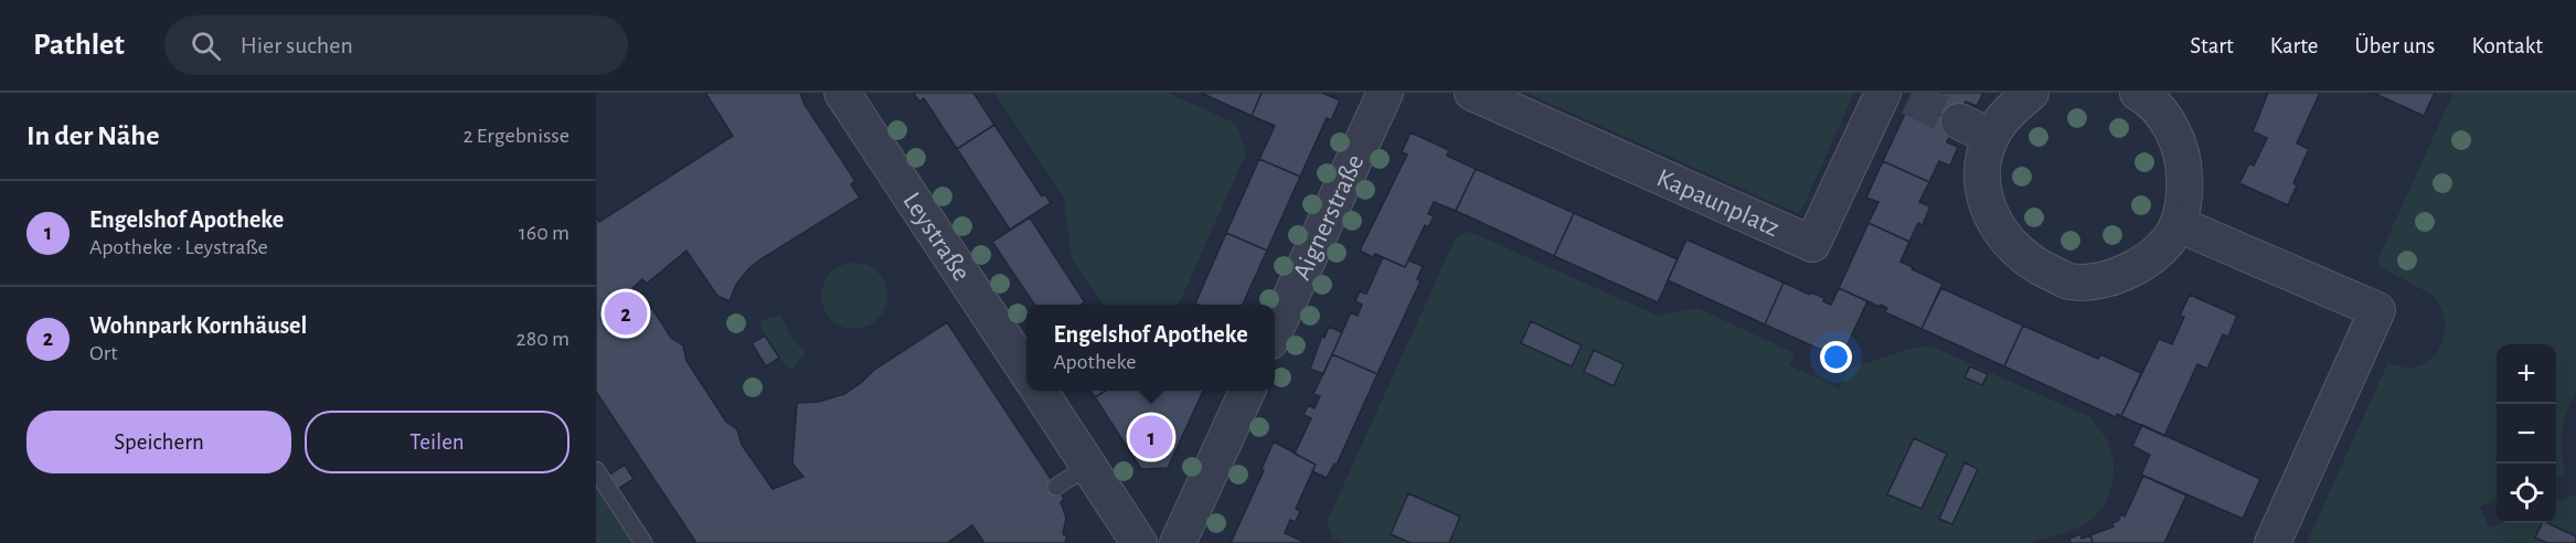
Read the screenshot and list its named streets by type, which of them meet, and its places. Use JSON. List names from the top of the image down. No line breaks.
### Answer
{"streets":{"street":["Kapaunplatz","Aignerstraße","Leystraße"]},"page":{"header":"Pathlet","search":"Hier suchen","nav":["Start","Karte","Über uns","Kontakt"],"heading":["In der Nähe","2 Ergebnisse"],"list":[{"mark":"1","name":"Engelshof Apotheke","note":"Apotheke · Leystraße","value":"160 m"},{"mark":"2","name":"Wohnpark Kornhäusel","note":"Ort","value":"280 m"}],"pins":["2","1"],"popup":["Engelshof Apotheke","Apotheke"],"map_buttons":["+","−"],"buttons":["Speichern","Teilen"]}}
